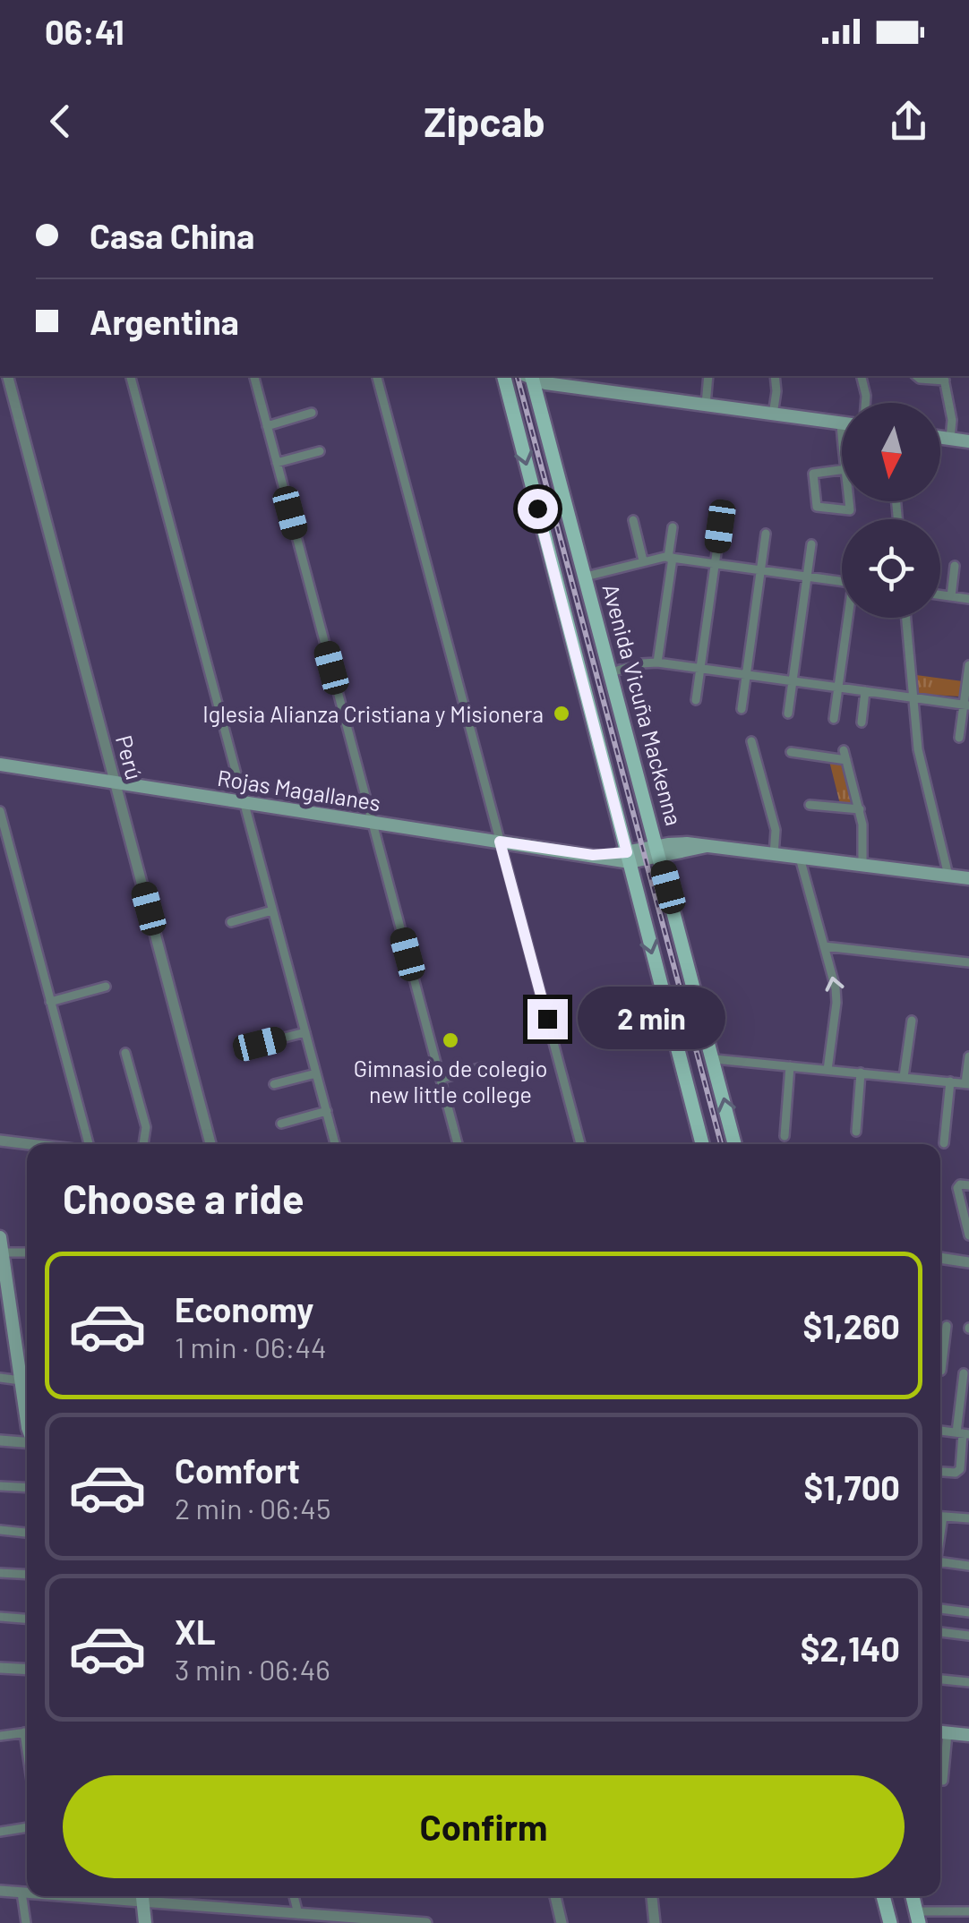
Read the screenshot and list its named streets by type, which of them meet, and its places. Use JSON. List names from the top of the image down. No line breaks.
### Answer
{"streets":{"main road":["Avenida Vicuña Mackenna","Rojas Magallanes"],"street":["Perú"]},"crossings":[["Avenida Vicuña Mackenna","Rojas Magallanes"],["Perú","Rojas Magallanes"]],"places":["Iglesia Alianza Cristiana y Misionera","Gimnasio de colegio new little college"],"north":"bottom","page":{"status":"06:41","header":"Zipcab","banner":["Casa China","Argentina"],"bubble":"2 min","heading":"Choose a ride","list":[{"name":"Economy","note":"1 min · 06:44","value":"$1,260"},{"name":"Comfort","note":"2 min · 06:45","value":"$1,700"},{"name":"XL","note":"3 min · 06:46","value":"$2,140"}],"buttons":"Confirm"}}
